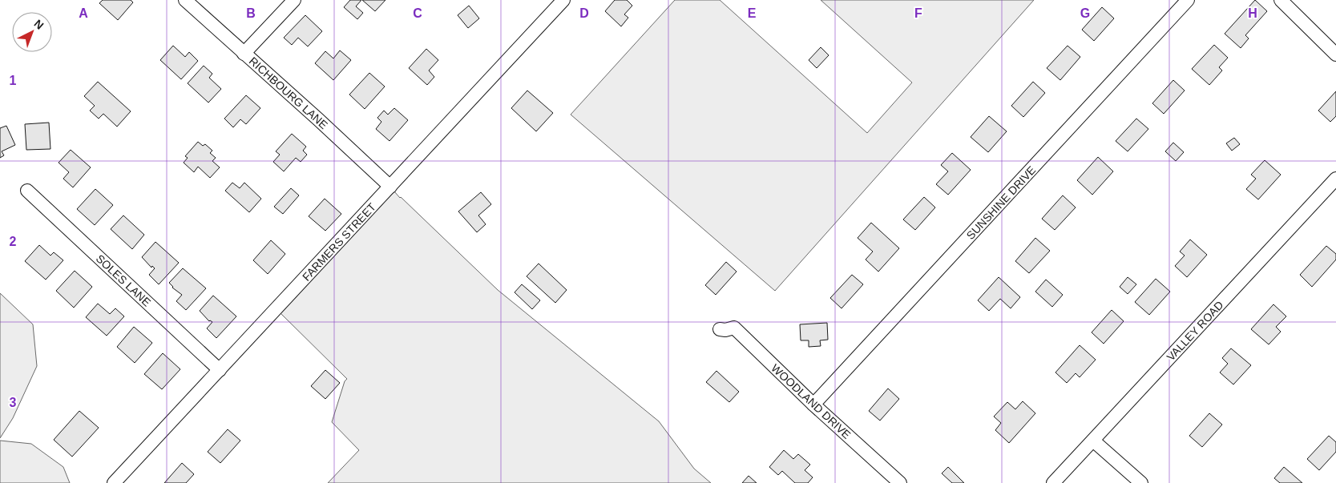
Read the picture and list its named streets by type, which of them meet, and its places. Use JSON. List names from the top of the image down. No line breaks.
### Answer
{"streets":{"street":["RICHBOURG LANE","SUNSHINE DRIVE","FARMERS STREET","SOLES LANE","VALLEY ROAD","WOODLAND DRIVE"]},"crossings":[["RICHBOURG LANE","FARMERS STREET"],["SUNSHINE DRIVE","WOODLAND DRIVE"],["FARMERS STREET","SOLES LANE"]],"north":"top right","grid":{"columns":["A","B","C","D","E","F","G","H"],"rows":["1","2","3"]}}
